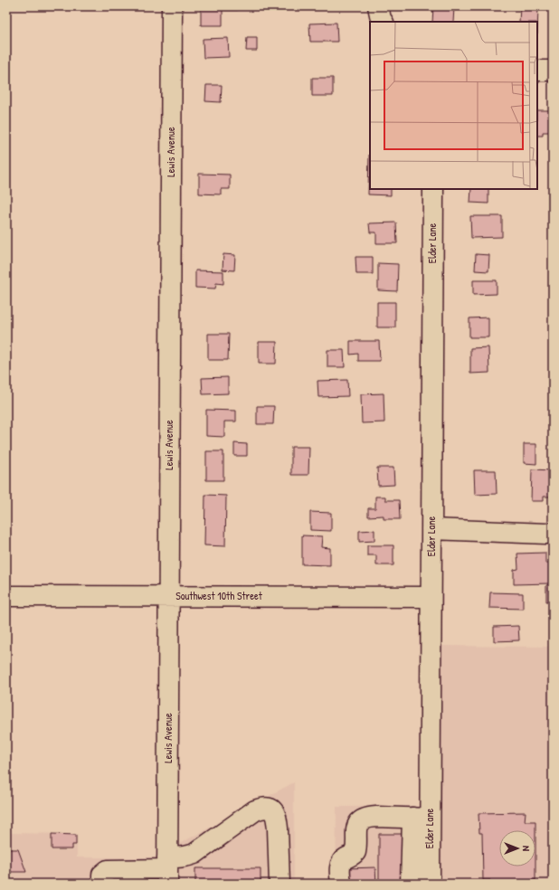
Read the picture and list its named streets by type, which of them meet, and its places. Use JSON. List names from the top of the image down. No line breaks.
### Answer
{"streets":{"street":["Lewis Avenue","Elder Lane","Southwest 10th Street"]},"crossings":[["Lewis Avenue","Southwest 10th Street"],["Elder Lane","Southwest 10th Street"]],"north":"right"}
